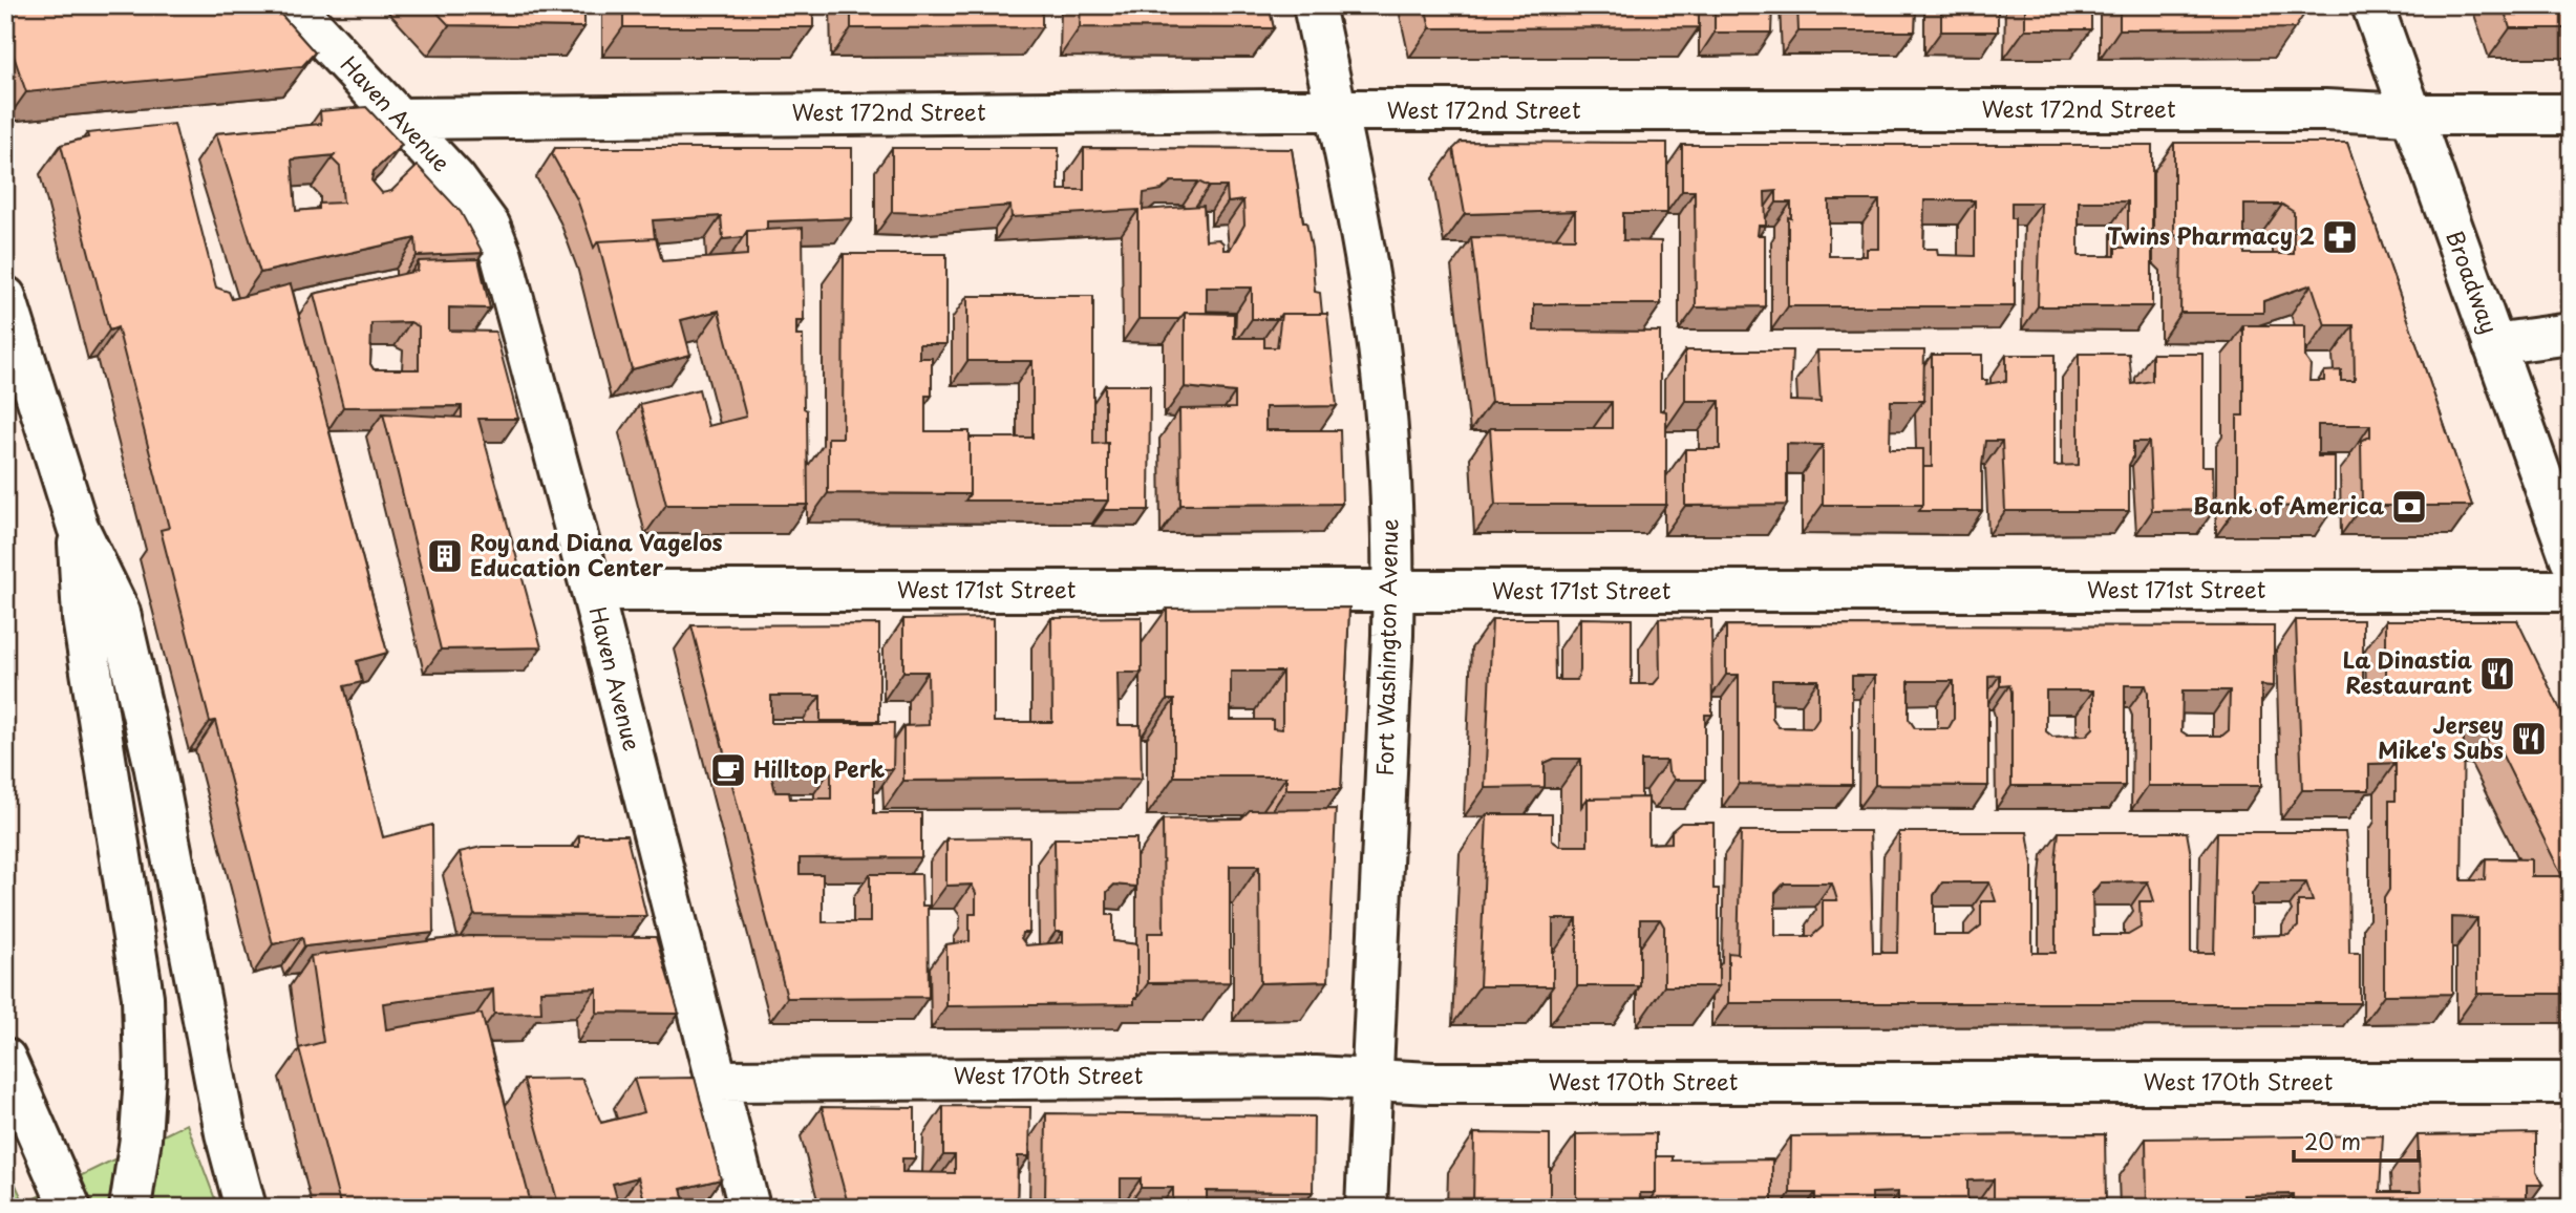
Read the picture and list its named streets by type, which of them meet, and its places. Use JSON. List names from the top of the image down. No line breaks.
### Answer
{"streets":{"main road":["West 172nd Street","Haven Avenue","Broadway","West 171st Street","Fort Washington Avenue","West 170th Street"]},"crossings":[["West 172nd Street","Haven Avenue"],["West 172nd Street","Broadway"],["West 172nd Street","Fort Washington Avenue"],["Haven Avenue","West 171st Street"],["Haven Avenue","West 170th Street"],["West 171st Street","Fort Washington Avenue"],["Fort Washington Avenue","West 170th Street"]],"places":{"pharmacy":["Twins Pharmacy 2"],"bank":["Bank of America"],"building":["Roy and Diana Vagelos Education Center"],"restaurant":["La Dinastia Restaurant","Jersey Mike's Subs"],"cafe":["Hilltop Perk"]},"scale_bar":"20 m"}
